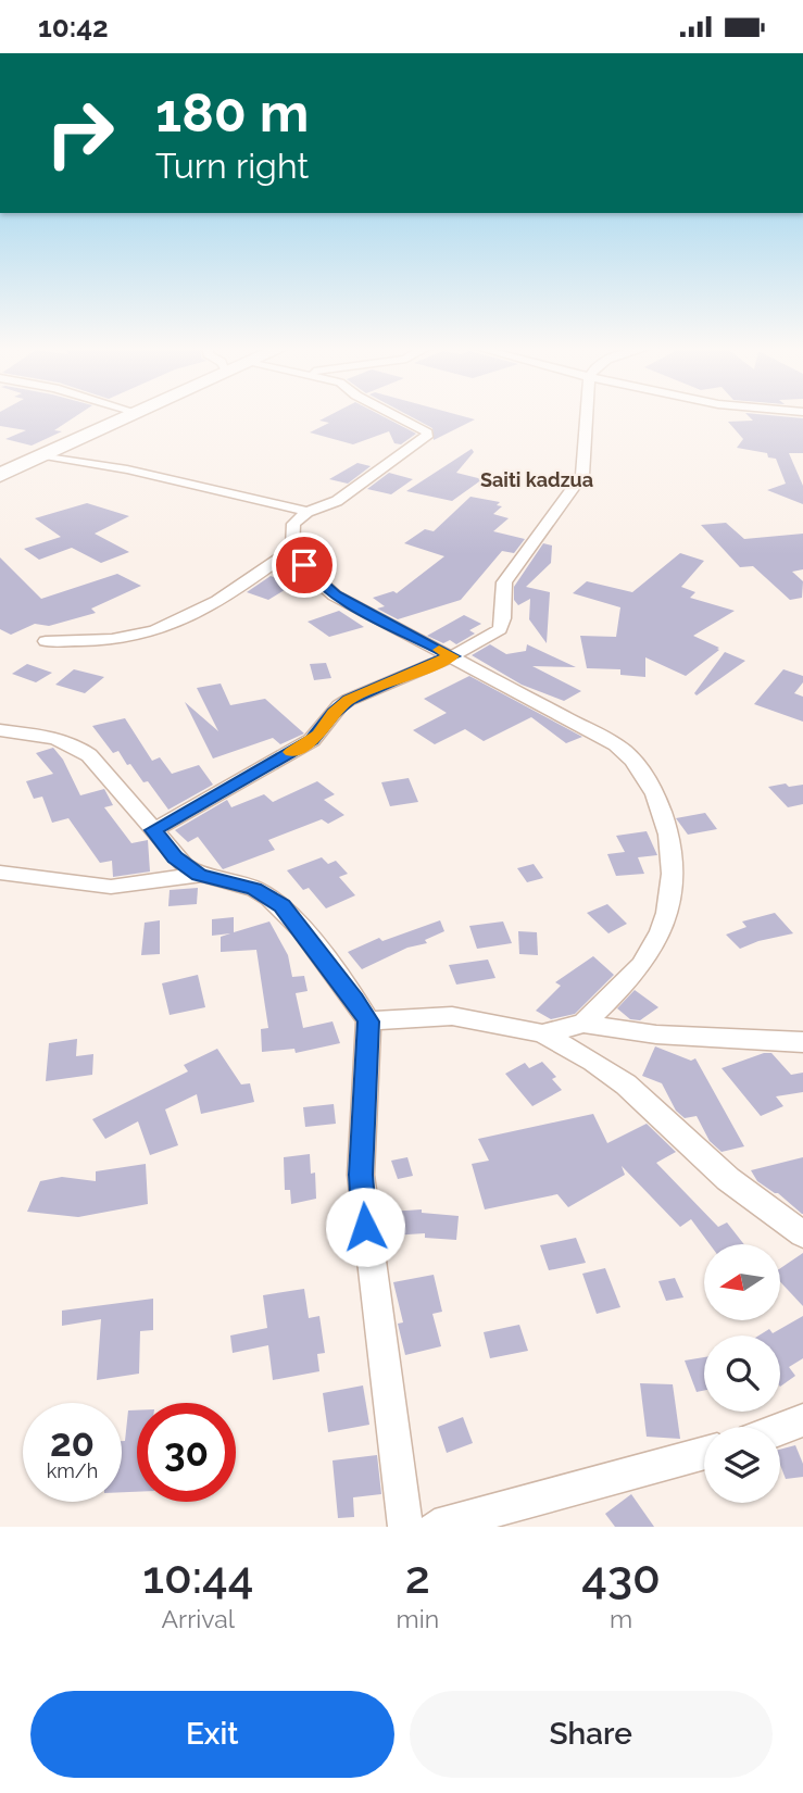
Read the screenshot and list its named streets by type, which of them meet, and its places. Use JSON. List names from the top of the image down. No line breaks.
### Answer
{"districts":["Saiti kadzua"],"north":"left","page":{"status":"10:42","turn":["180 m","Turn right"],"speed":"20 km/h","limit":"30","eta":["10:44","Arrival","2","min","430","m"],"buttons":["Exit","Share"]}}
